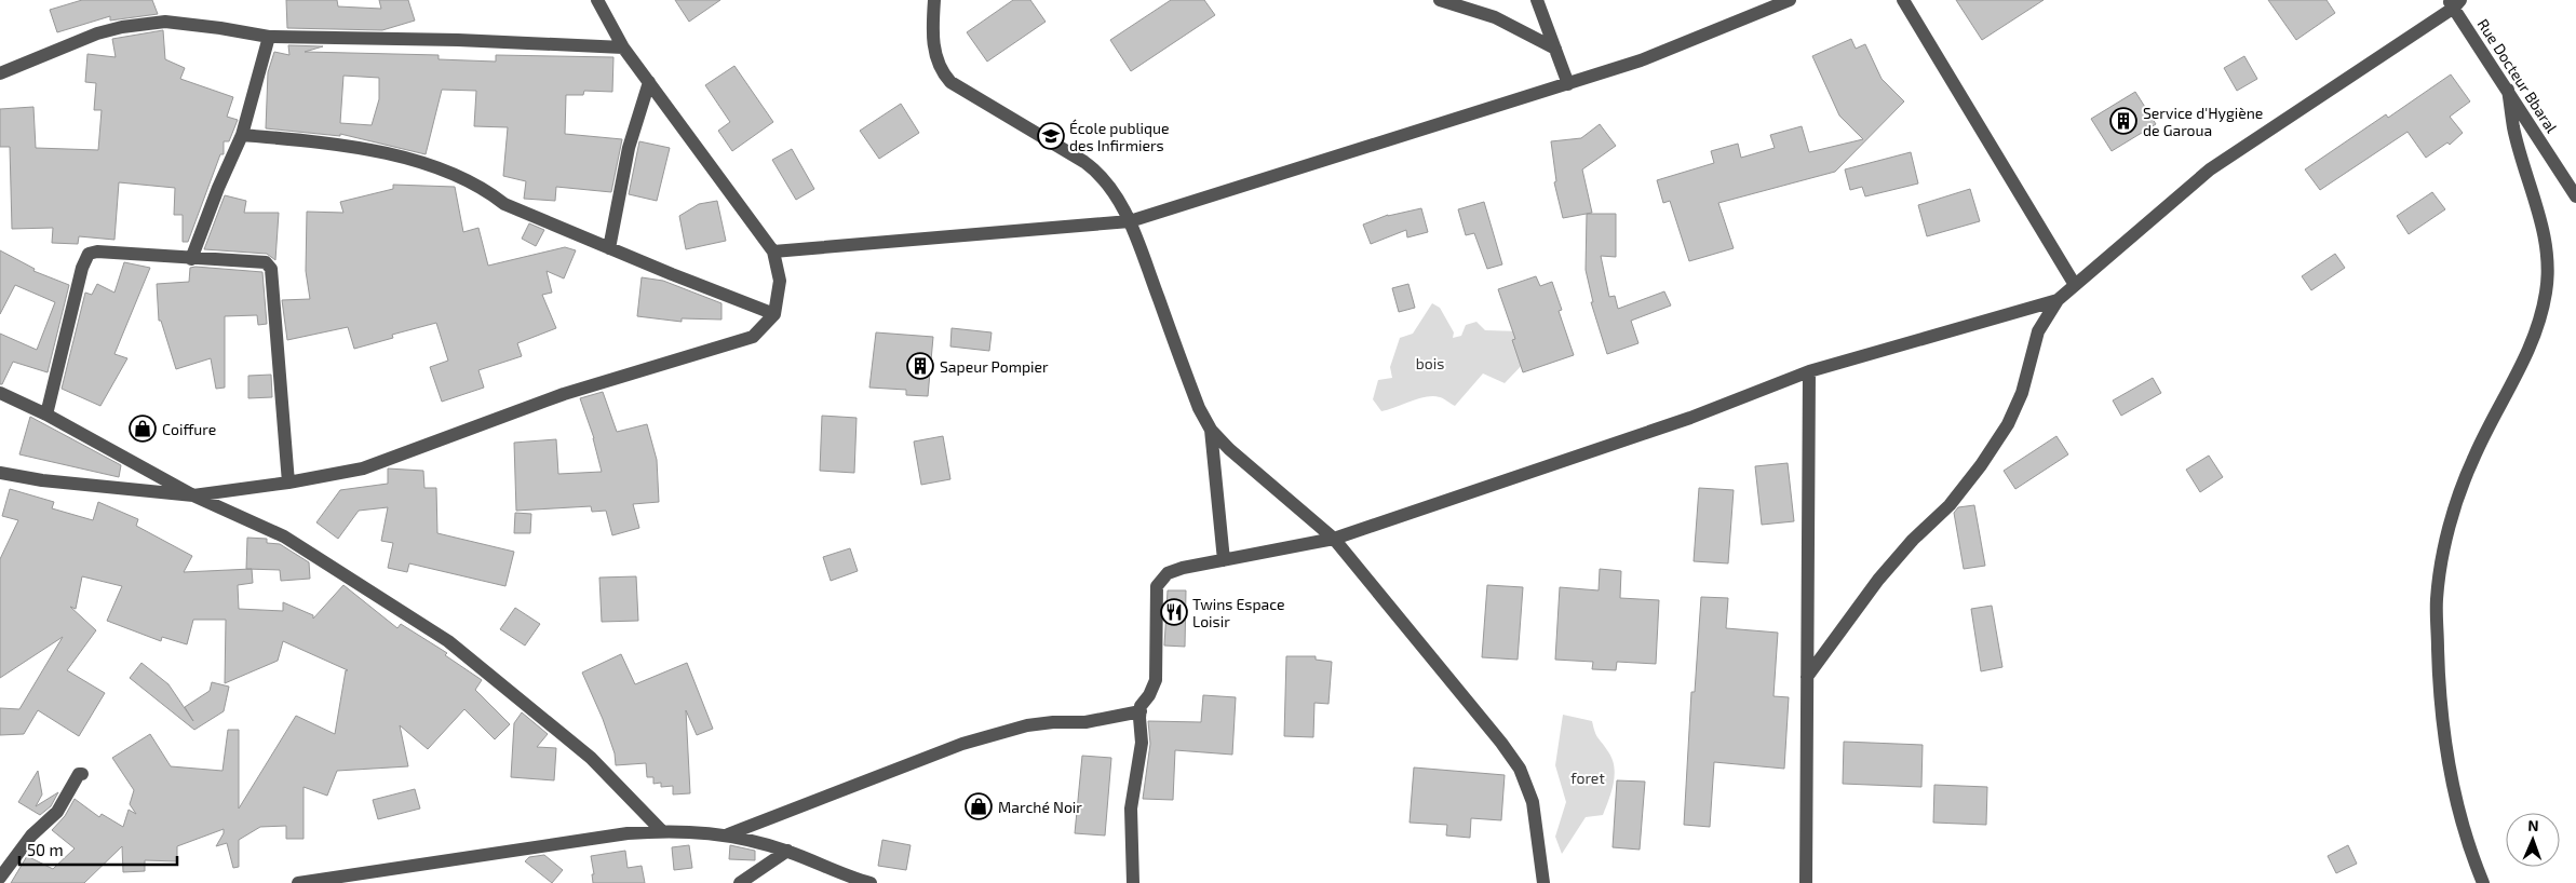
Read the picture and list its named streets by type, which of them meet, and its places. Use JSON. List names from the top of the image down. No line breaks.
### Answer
{"streets":{"street":["Rue Docteur Bbaral"]},"parks":["bois","foret"],"places":{"building":["Service d'Hygiène de Garoua","Sapeur Pompier"],"school or university":["École publique des Infirmiers"],"shop":["Coiffure","Marché Noir"],"restaurant":["Twins Espace Loisir"]},"scale_bar":"50 m","north":"top"}
